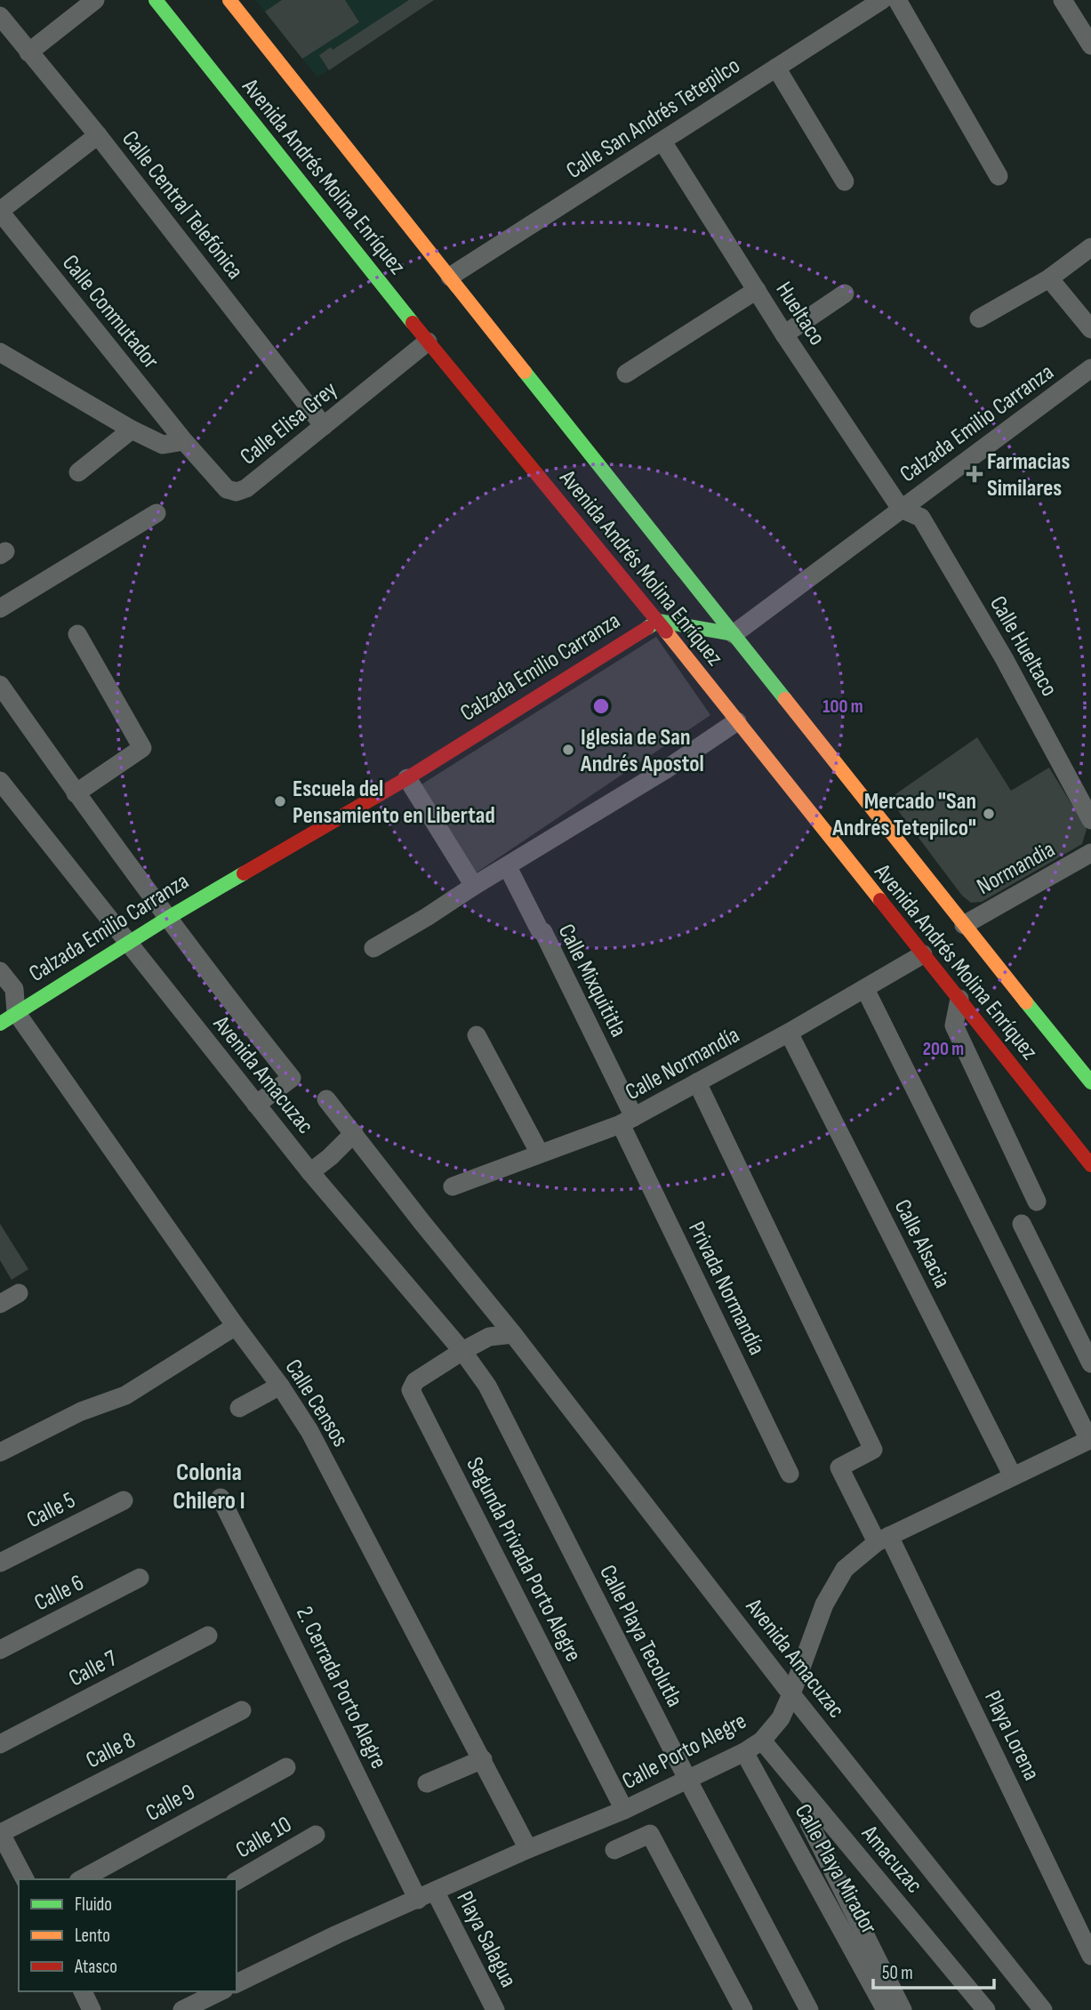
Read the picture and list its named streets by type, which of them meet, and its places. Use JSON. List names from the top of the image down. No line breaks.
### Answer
{"streets":{"main road":["Avenida Andrés Molina Enríquez","Calzada Emilio Carranza"],"street":["Calle San Andrés Tetepilco","Calle Central Telefónica","Calle Conmutador","Hueltaco","Calle Elisa Grey","Calle Hueltaco","Normandia","Calle Mixquititla","Calle Normandía","Avenida Amacuzac","Calle Alsacia","Privada Normandía","Calle Censos","Calle 5","Segunda Privada Porto Alegre","Calle 6","Calle Playa Tecolutla","Calle 7","2. Cerrada Porto Alegre","Playa Lorena","Calle 8","Calle Porto Alegre","Calle 9","Calle 10","Amacuzac","Calle Playa Mirador","Playa Salagua"]},"crossings":[["Calle San Andrés Tetepilco","Avenida Andrés Molina Enríquez"],["Calle San Andrés Tetepilco","Hueltaco"],["Avenida Andrés Molina Enríquez","Calle Elisa Grey"],["Avenida Andrés Molina Enríquez","Calzada Emilio Carranza"],["Avenida Andrés Molina Enríquez","Normandia"],["Avenida Andrés Molina Enríquez","Calle Normandía"],["Calle Central Telefónica","Calle Elisa Grey"],["Calle Conmutador","Calle Elisa Grey"],["Hueltaco","Calzada Emilio Carranza"],["Hueltaco","Calle Hueltaco"],["Calzada Emilio Carranza","Calle Hueltaco"],["Calzada Emilio Carranza","Avenida Amacuzac"],["Calzada Emilio Carranza","Calle Censos"],["Calle Mixquititla","Calle Normandía"],["Calle Mixquititla","Privada Normandía"],["Calle Normandía","Calle Alsacia"],["Calle Normandía","Privada Normandía"],["Calle Normandía","Playa Lorena"],["Avenida Amacuzac","Segunda Privada Porto Alegre"],["Avenida Amacuzac","Calle Playa Tecolutla"],["Avenida Amacuzac","Calle Porto Alegre"],["Calle Alsacia","Calle Porto Alegre"],["Calle Censos","Calle Porto Alegre"],["Segunda Privada Porto Alegre","Calle Playa Tecolutla"],["Segunda Privada Porto Alegre","Calle Porto Alegre"],["Calle Playa Tecolutla","Calle Porto Alegre"],["2. Cerrada Porto Alegre","Calle Porto Alegre"],["2. Cerrada Porto Alegre","Playa Salagua"],["Playa Lorena","Calle Porto Alegre"],["Calle Porto Alegre","Amacuzac"],["Calle Porto Alegre","Calle Playa Mirador"],["Calle Porto Alegre","Playa Salagua"]],"districts":["Colonia Chilero I"],"places":{"health":["Farmacias Similares"],"other":["Iglesia de San Andrés Apostol","Escuela del Pensamiento en Libertad","Mercado \"San Andrés Tetepilco\""]},"legend":["Fluido","Lento","Atasco"],"scale_bar":"50 m","rings":["100 m","200 m"]}
